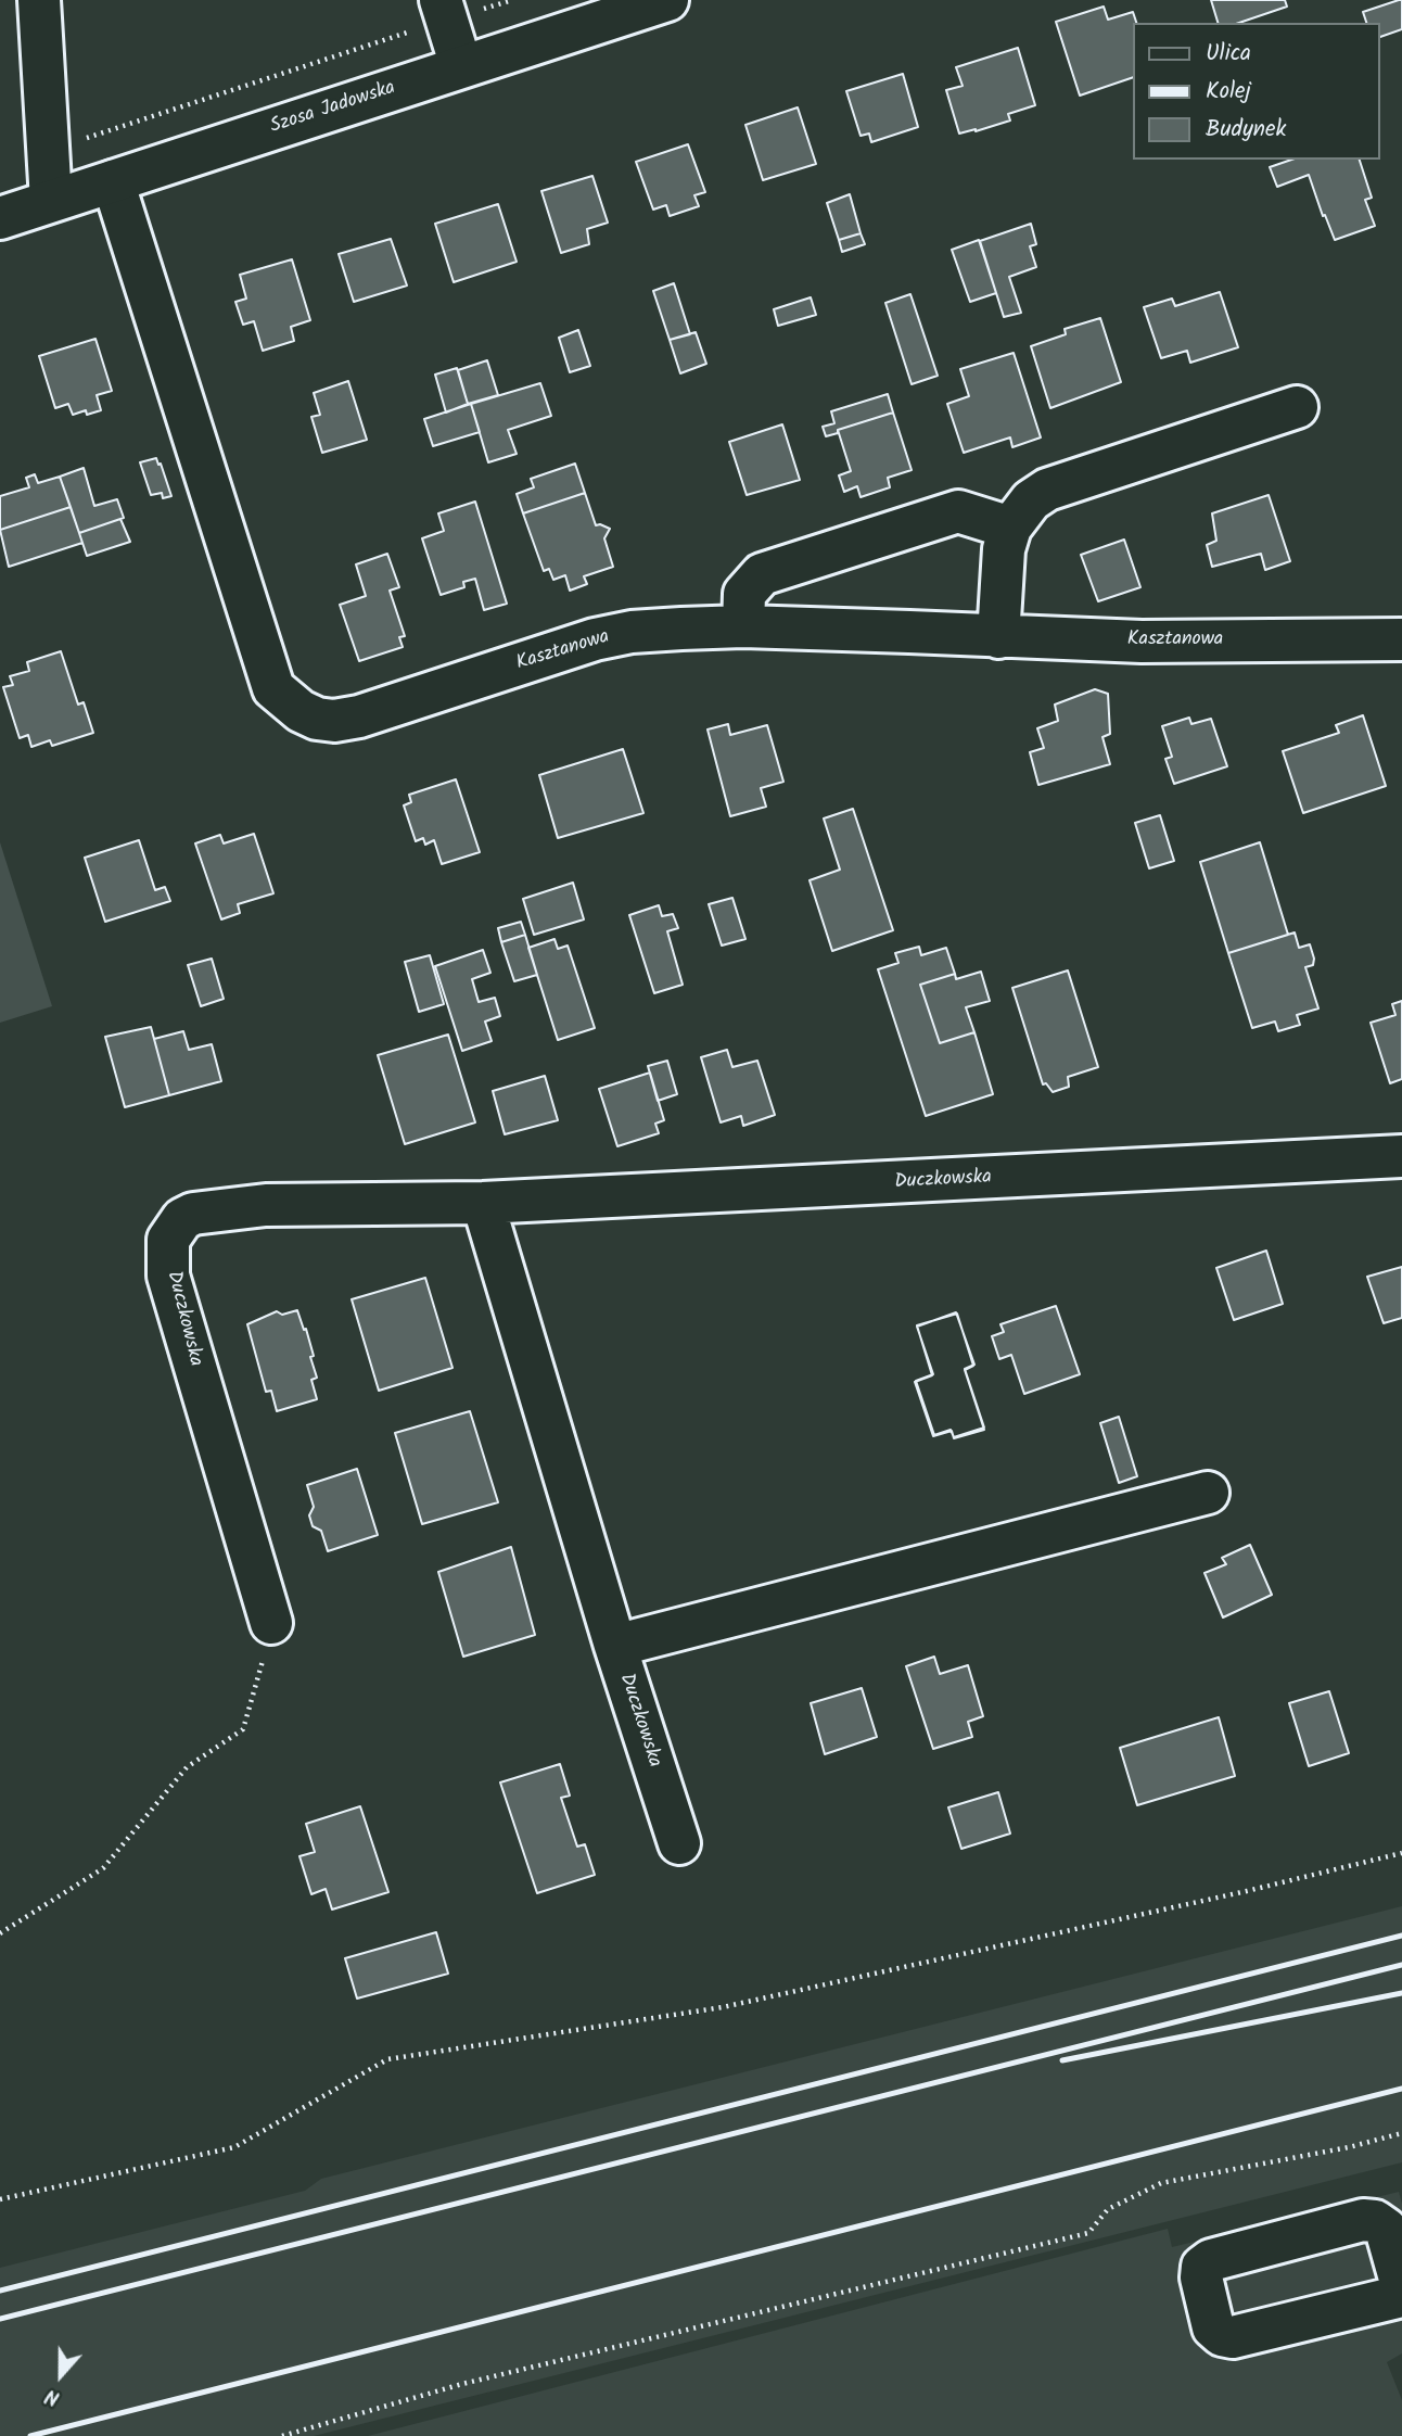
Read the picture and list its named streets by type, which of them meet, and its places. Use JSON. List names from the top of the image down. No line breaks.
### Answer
{"streets":{"street":["Szosa Jadowska","Kasztanowa","Duczkowska"]},"crossings":[["Szosa Jadowska","Kasztanowa"]],"legend":["Ulica","Kolej","Budynek"],"north":"bottom"}
